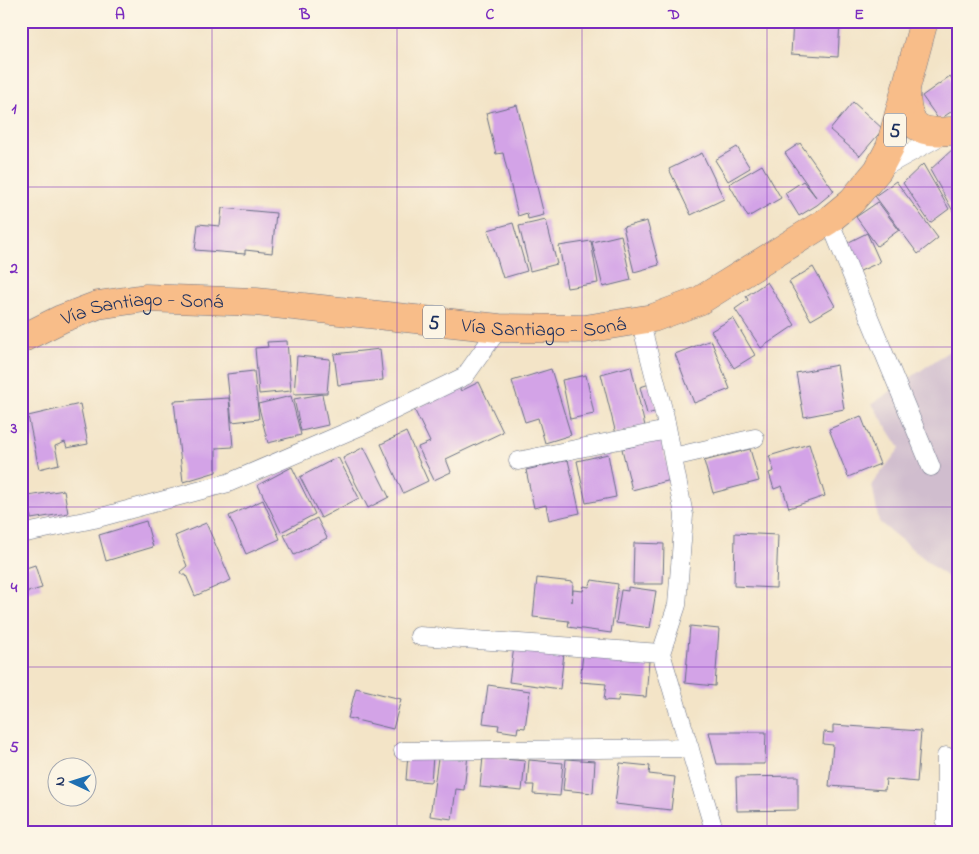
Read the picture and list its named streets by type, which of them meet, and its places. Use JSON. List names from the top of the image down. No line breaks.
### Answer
{"streets":{"main road":["5","Vía Santiago - Soná"]},"crossings":[["5","Vía Santiago - Soná"]],"north":"left","grid":{"columns":["A","B","C","D","E"],"rows":["1","2","3","4","5"]}}
